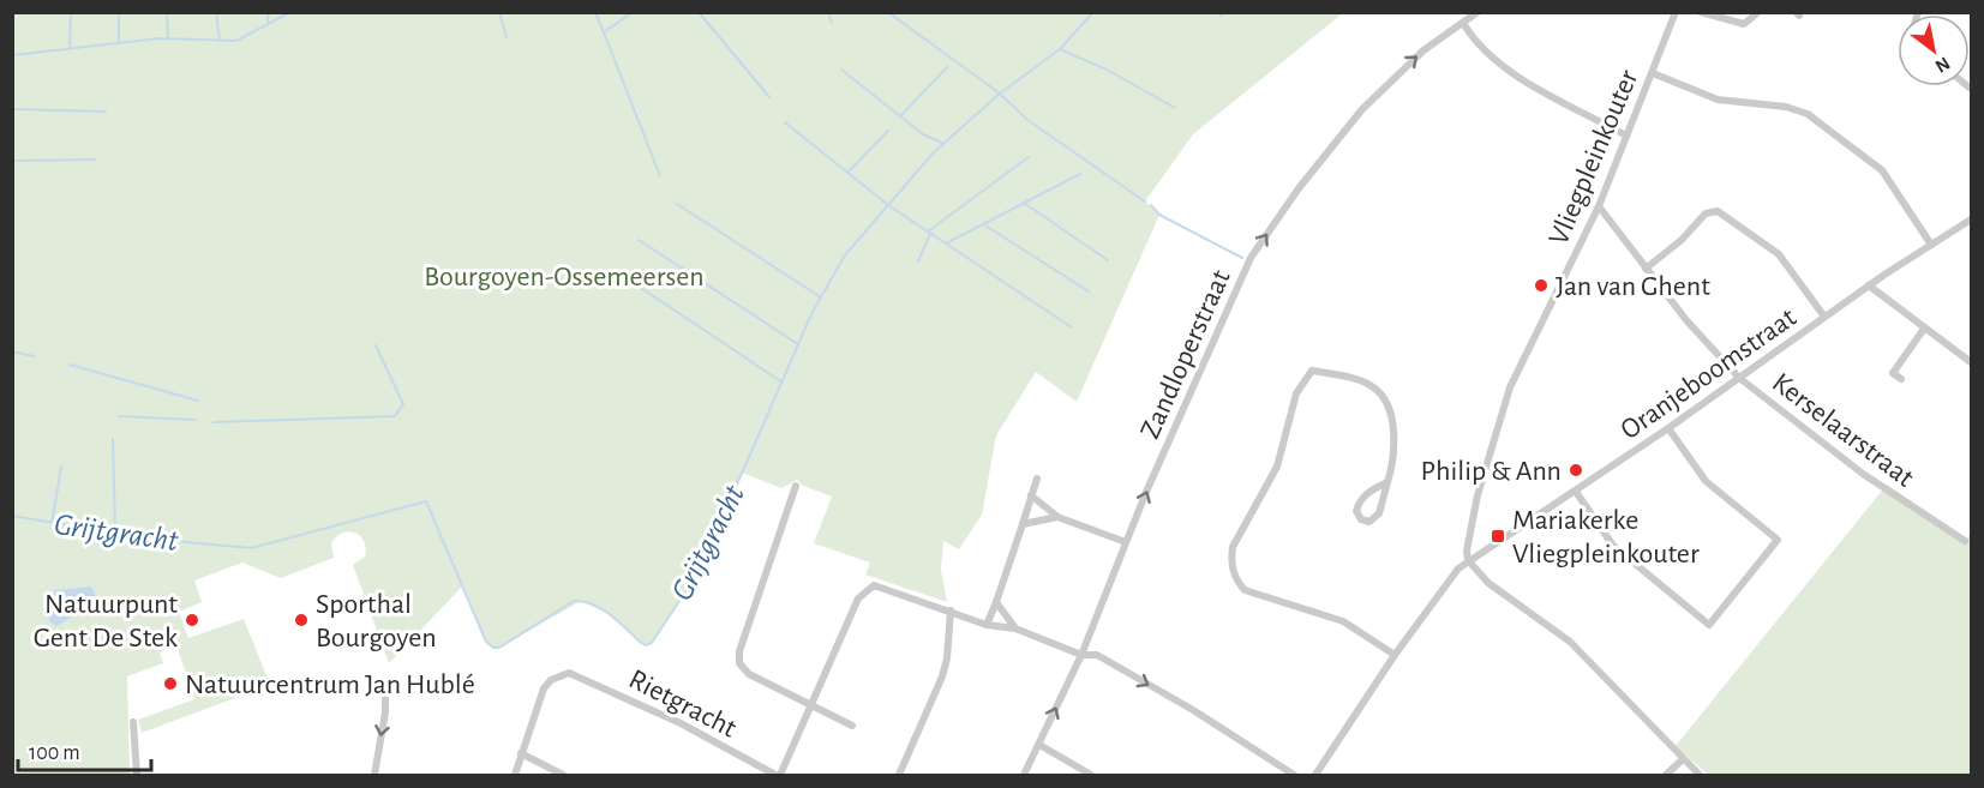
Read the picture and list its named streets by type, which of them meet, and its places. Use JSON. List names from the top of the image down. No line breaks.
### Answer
{"streets":{"street":["Vliegpleinkouter","Zandloperstraat","Oranjeboomstraat","Kerselaarstraat","Rietgracht"]},"crossings":[["Vliegpleinkouter","Oranjeboomstraat"],["Vliegpleinkouter","Kerselaarstraat"],["Oranjeboomstraat","Kerselaarstraat"]],"one_way":["Zandloperstraat"],"water":["Grijtgracht"],"parks":["Bourgoyen-Ossemeersen"],"places":{"other":["Jan van Ghent","Philip & Ann","Natuurpunt Gent De Stek","Sporthal Bourgoyen","Natuurcentrum Jan Hublé"],"transit":["Mariakerke Vliegpleinkouter"]},"scale_bar":"100 m","north":"bottom right"}
